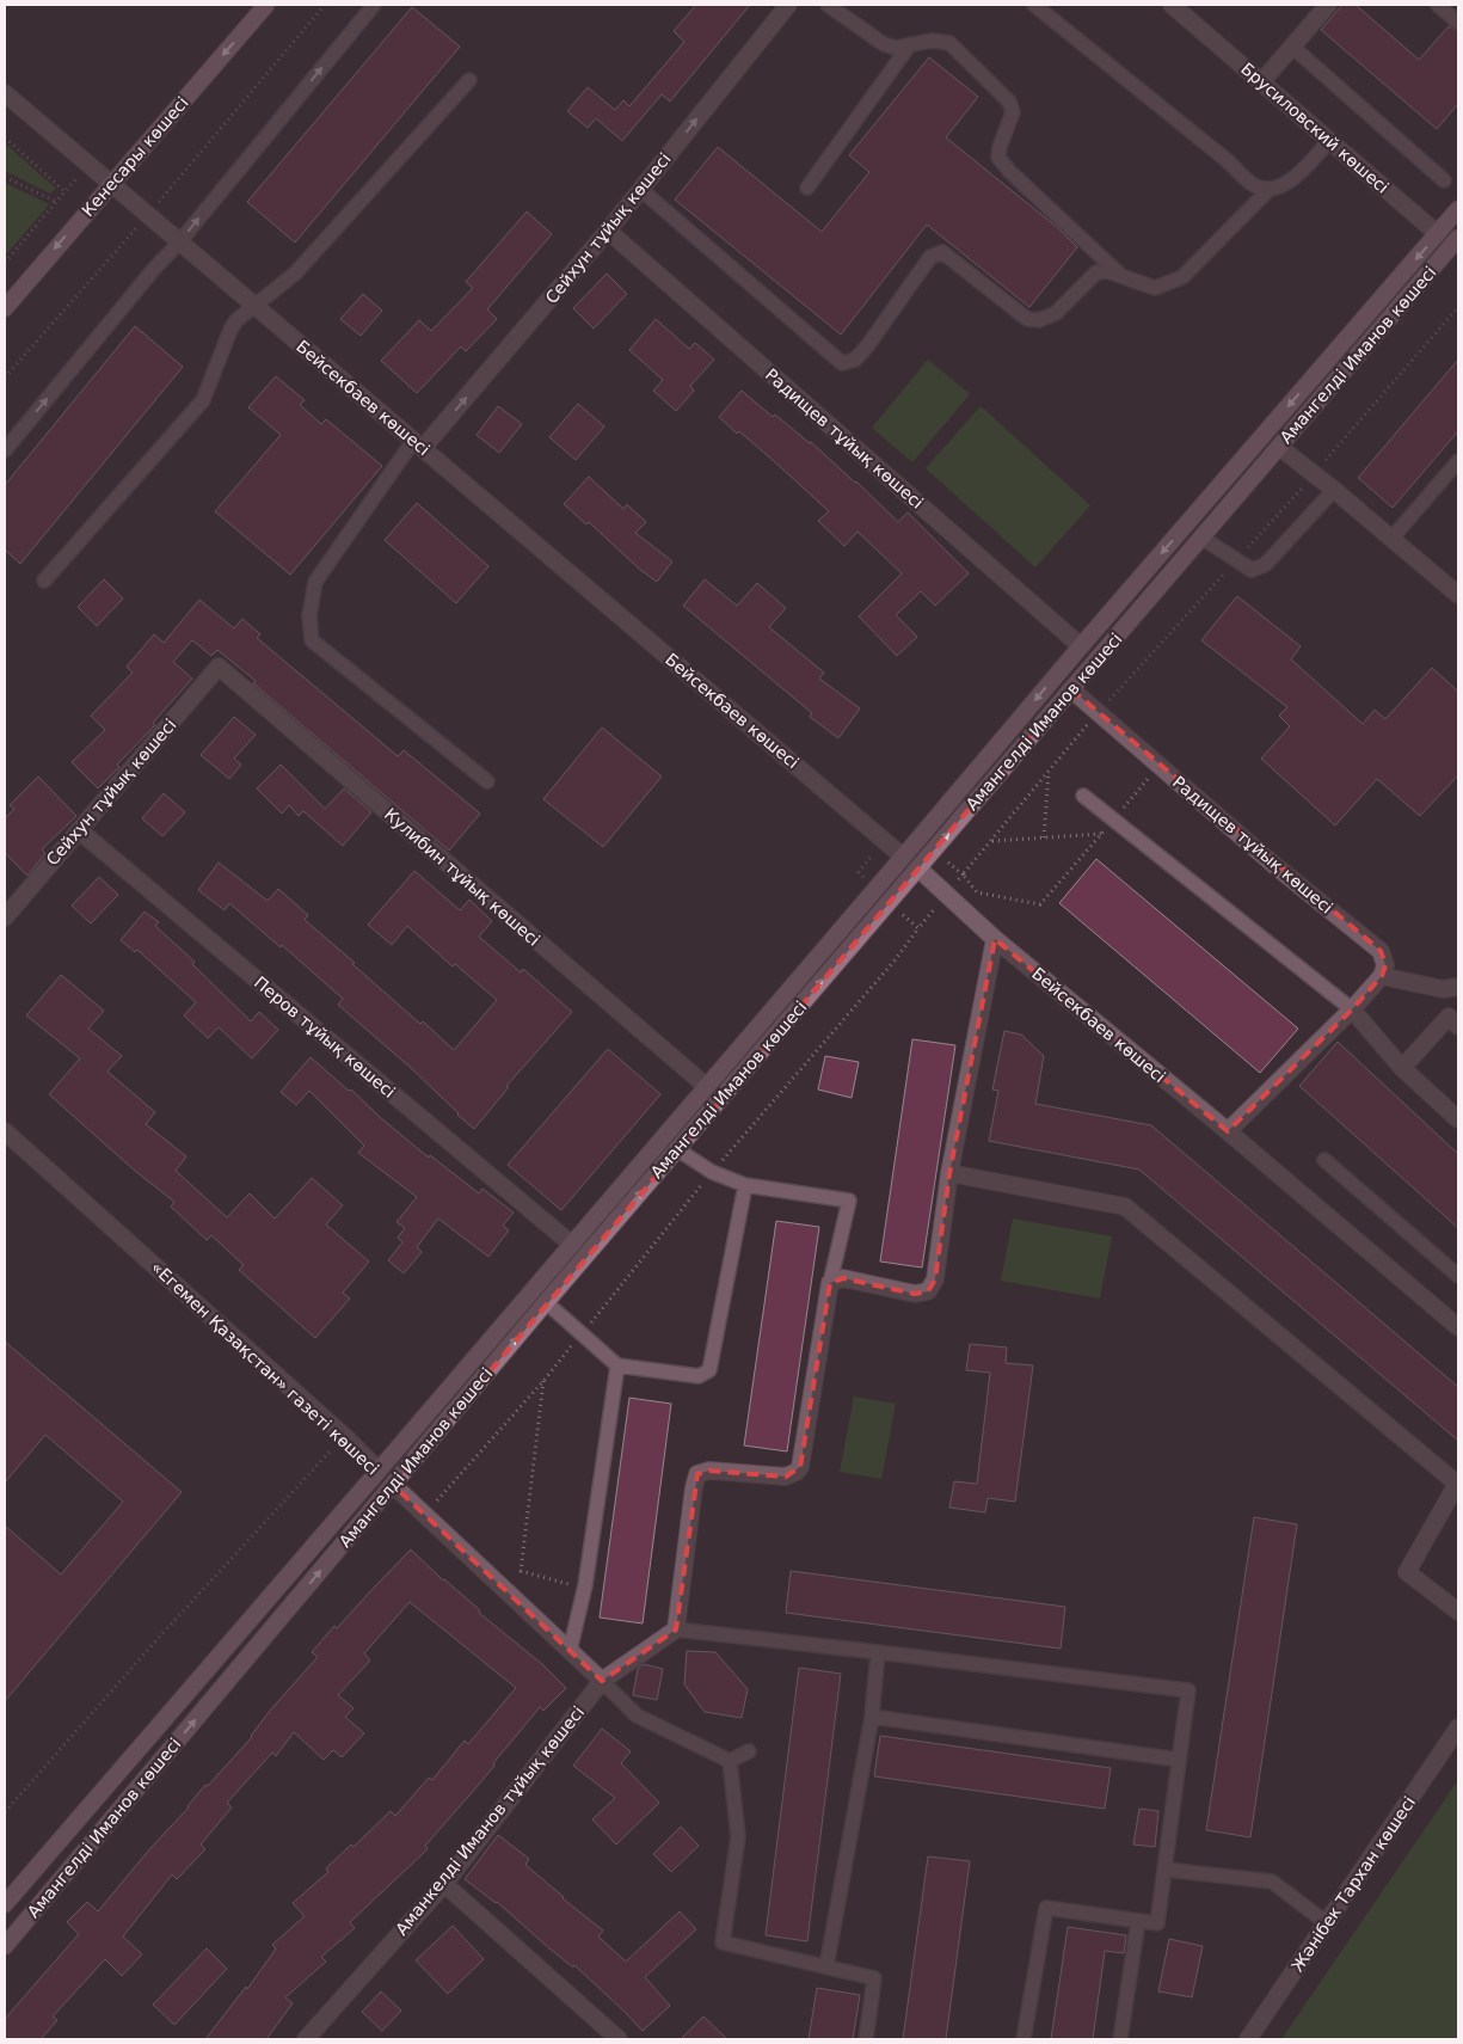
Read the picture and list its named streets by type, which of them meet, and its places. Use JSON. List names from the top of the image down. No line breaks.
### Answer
{"streets":{"main road":["Брусиловский көшесі","Кенесары көшесі","Амангелді Иманов көшесі","Бейсекбаев көшесі","«Егемен Қазақстан» газеті көшесі"],"street":["Сейхун тұйық көшесі","Радищев тұйық көшесі","Кулибин тұйық көшесі","Перов тұйық көшесі","Аманкелді Иманов тұйық көшесі","Жәнібек Тархан көшесі"]},"crossings":[["Брусиловский көшесі","Амангелді Иманов көшесі"],["Кенесары көшесі","Бейсекбаев көшесі"],["Сейхун тұйық көшесі","Бейсекбаев көшесі"],["Сейхун тұйық көшесі","Радищев тұйық көшесі"],["Сейхун тұйық көшесі","Кулибин тұйық көшесі"],["Сейхун тұйық көшесі","Перов тұйық көшесі"],["Амангелді Иманов көшесі","Бейсекбаев көшесі"],["Амангелді Иманов көшесі","Радищев тұйық көшесі"],["Амангелді Иманов көшесі","Кулибин тұйық көшесі"],["Амангелді Иманов көшесі","Перов тұйық көшесі"],["Амангелді Иманов көшесі","«Егемен Қазақстан» газеті көшесі"],["«Егемен Қазақстан» газеті көшесі","Аманкелді Иманов тұйық көшесі"]],"one_way":["Кенесары көшесі","Сейхун тұйық көшесі"]}
